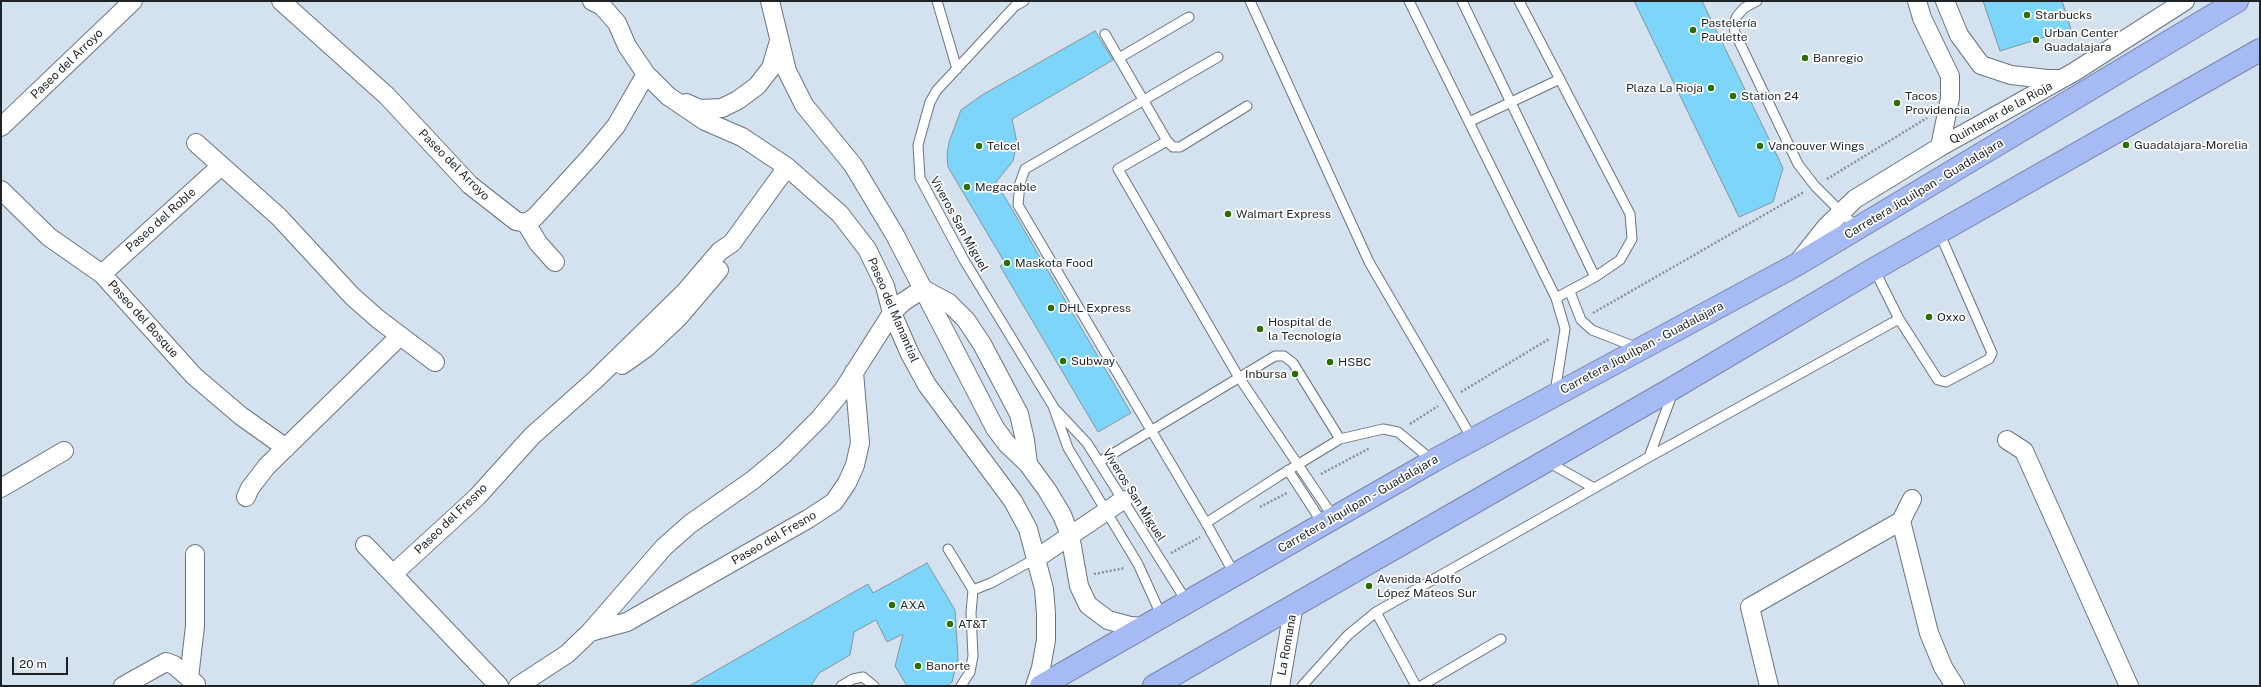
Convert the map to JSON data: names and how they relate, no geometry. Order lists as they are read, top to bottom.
{
  "streets": {
    "highway": ["Carretera Jiquilpan - Guadalajara"],
    "street": [
      "Paseo del Arroyo",
      "Quintanar de la Rioja",
      "Paseo del Roble",
      "Paseo del Manantial",
      "Paseo del Bosque",
      "Paseo del Fresno",
      "La Romana"
    ],
    "lane": ["Víveros San Miguel"]
  },
  "crossings": [
    ["Quintanar de la Rioja", "Carretera Jiquilpan - Guadalajara"],
    ["Carretera Jiquilpan - Guadalajara", "Víveros San Miguel"],
    ["Paseo del Roble", "Paseo del Bosque"],
    ["Paseo del Manantial", "Paseo del Fresno"]
  ],
  "places": [
    "Starbucks",
    "Pastelería Paulette",
    "Urban Center Guadalajara",
    "Banregio",
    "Plaza La Rioja",
    "Station 24",
    "Tacos Providencia",
    "Guadalajara-Morelia",
    "Telcel",
    "Vancouver Wings",
    "Megacable",
    "Walmart Express",
    "Maskota Food",
    "DHL Express",
    "Oxxo",
    "Hospital de la Tecnología",
    "Subway",
    "HSBC",
    "Inbursa",
    "Avenida Adolfo López Mateos Sur",
    "AXA",
    "AT&T",
    "Banorte"
  ],
  "scale_bar": "20 m"
}
